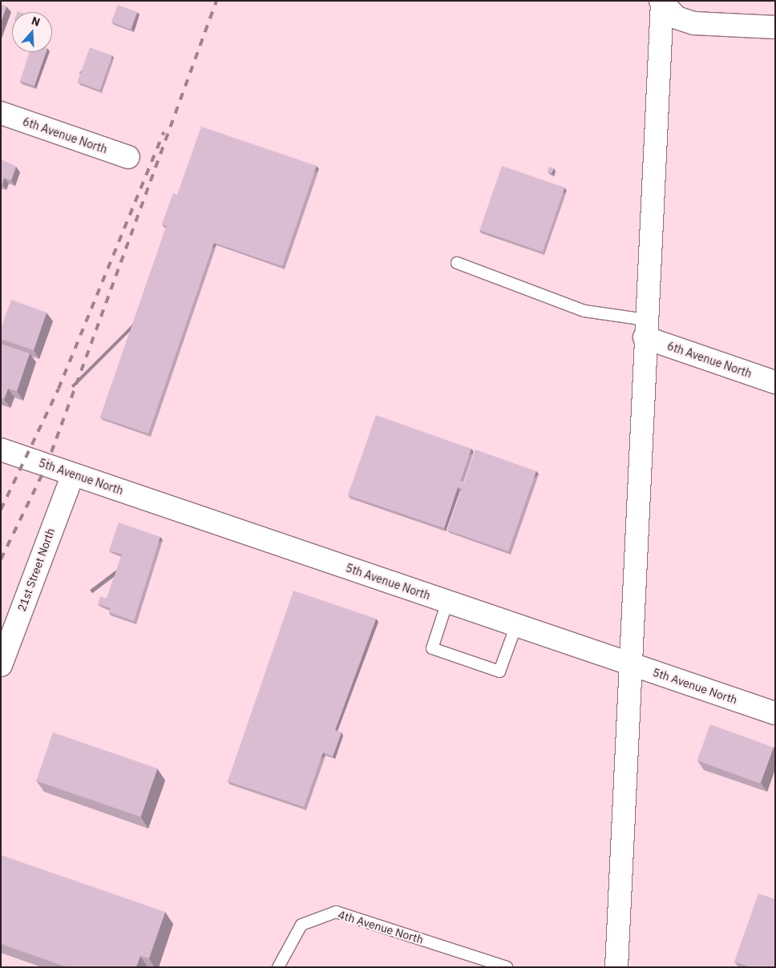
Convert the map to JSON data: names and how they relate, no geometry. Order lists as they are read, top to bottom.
{
  "streets": {
    "street": ["6th Avenue North", "5th Avenue North", "21st Street North"],
    "lane": ["4th Avenue North"]
  },
  "crossings": [
    ["5th Avenue North", "21st Street North"]
  ],
  "north": "top"
}
